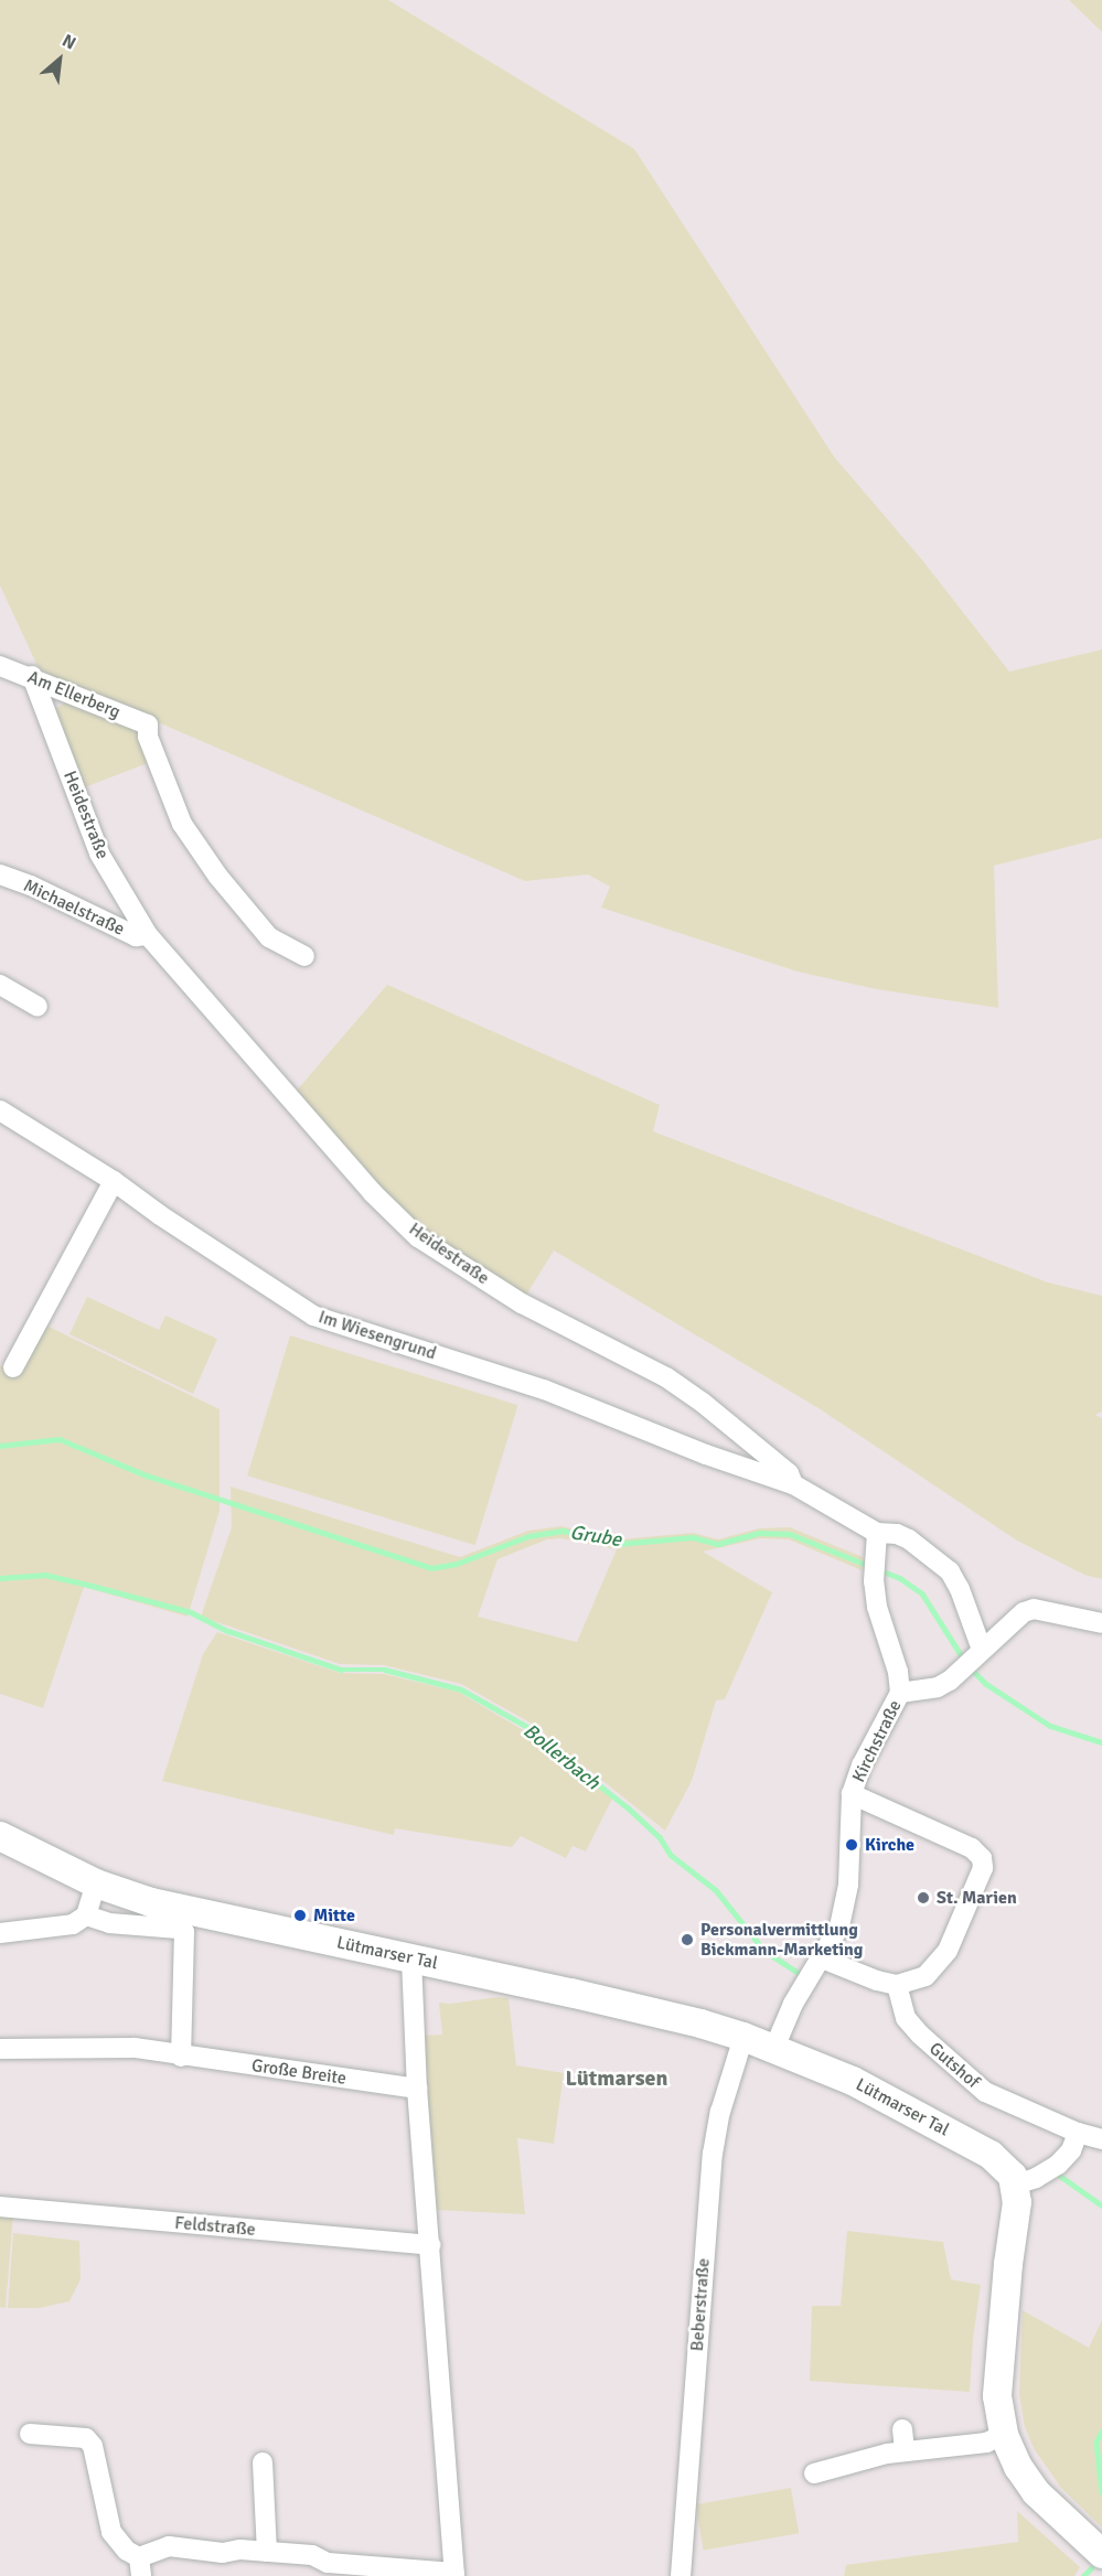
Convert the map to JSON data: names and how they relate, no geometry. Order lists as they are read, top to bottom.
{
  "streets": {
    "main road": ["Lütmarser Tal"],
    "street": [
      "Am Ellerberg",
      "Heidestraße",
      "Michaelstraße",
      "Im Wiesengrund",
      "Kirchstraße",
      "Gutshof",
      "Große Breite",
      "Feldstraße",
      "Beberstraße"
    ]
  },
  "crossings": [
    ["Am Ellerberg", "Heidestraße"],
    ["Heidestraße", "Michaelstraße"],
    ["Heidestraße", "Im Wiesengrund"],
    ["Heidestraße", "Kirchstraße"],
    ["Kirchstraße", "Lütmarser Tal"],
    ["Kirchstraße", "Gutshof"],
    ["Lütmarser Tal", "Beberstraße"]
  ],
  "districts": ["Lütmarsen"],
  "water": ["Grube", "Bollerbach"],
  "places": [
    "Kirche",
    "St. Marien",
    "Mitte",
    "Personalvermittlung Bickmann-Marketing"
  ],
  "north": "top right"
}
